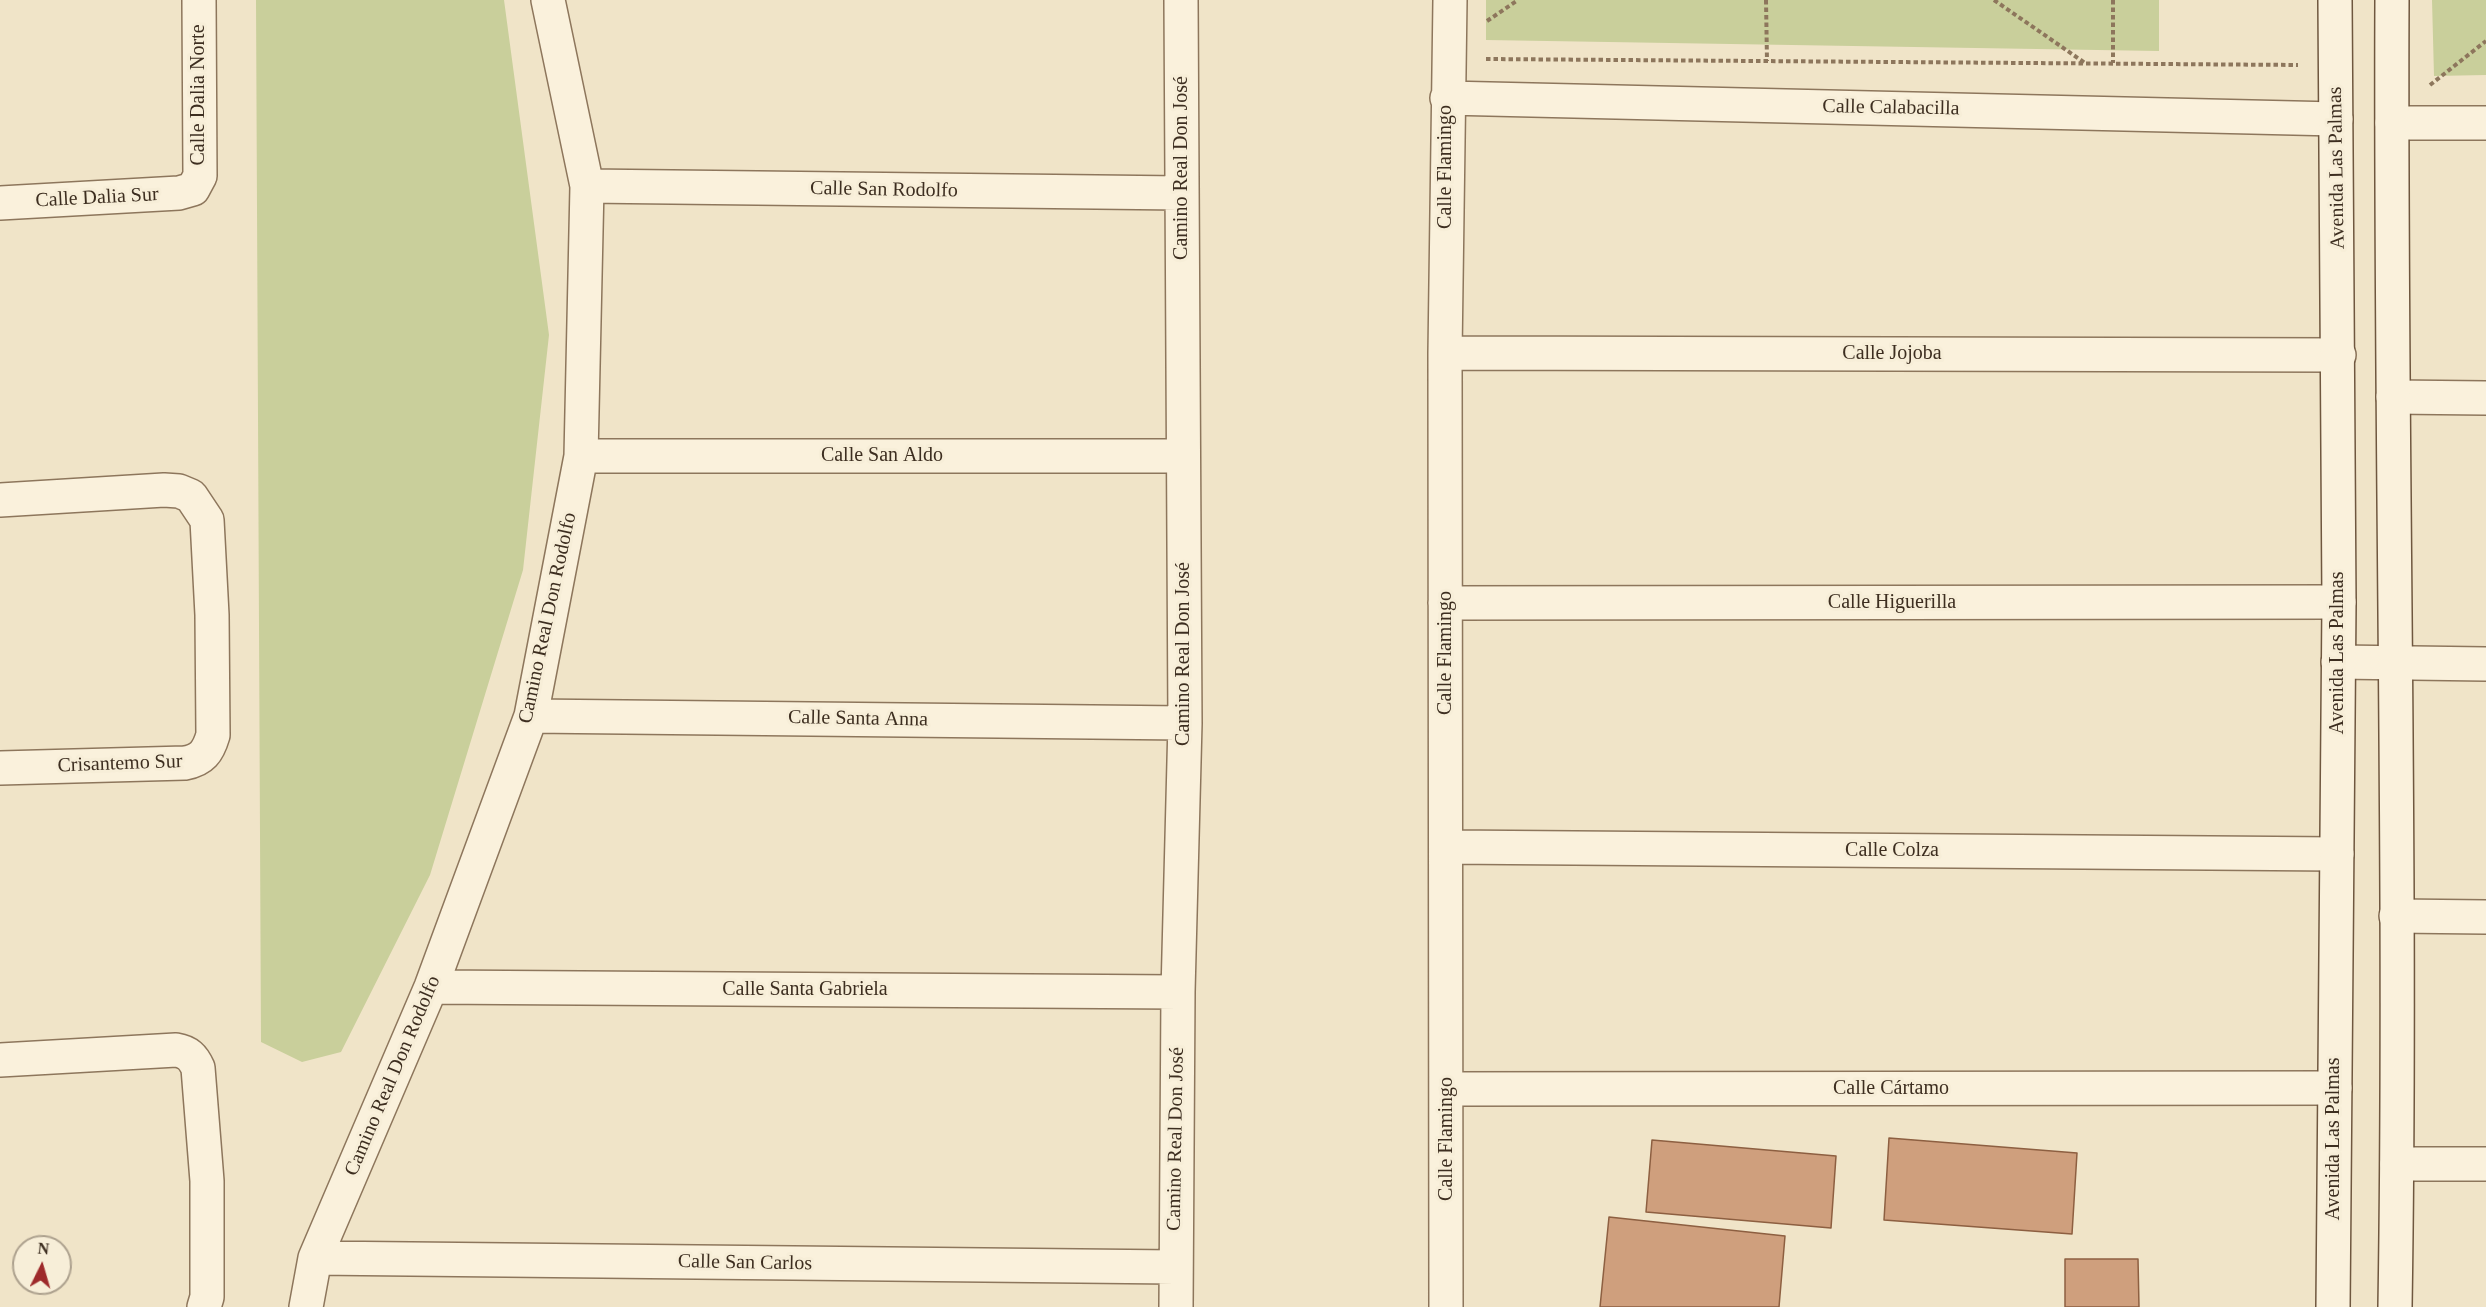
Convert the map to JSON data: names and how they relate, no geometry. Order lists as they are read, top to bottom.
{
  "streets": {
    "street": [
      "Calle Dalia Norte",
      "Calle Calabacilla",
      "Calle Flamingo",
      "Camino Real Don José",
      "Avenida Las Palmas",
      "Calle San Rodolfo",
      "Calle Dalia Sur",
      "Calle Jojoba",
      "Calle San Aldo",
      "Calle Higuerilla",
      "Camino Real Don Rodolfo",
      "Calle Santa Anna",
      "Crisantemo Sur",
      "Calle Colza",
      "Calle Santa Gabriela",
      "Calle Cártamo",
      "Calle San Carlos"
    ]
  },
  "crossings": [
    ["Calle Dalia Norte", "Calle Dalia Sur"],
    ["Calle Calabacilla", "Calle Flamingo"],
    ["Calle Calabacilla", "Avenida Las Palmas"],
    ["Calle Flamingo", "Calle Jojoba"],
    ["Calle Flamingo", "Calle Higuerilla"],
    ["Calle Flamingo", "Calle Colza"],
    ["Calle Flamingo", "Calle Cártamo"],
    ["Camino Real Don José", "Calle San Rodolfo"],
    ["Camino Real Don José", "Calle San Aldo"],
    ["Camino Real Don José", "Calle Santa Anna"],
    ["Camino Real Don José", "Calle Santa Gabriela"],
    ["Camino Real Don José", "Calle San Carlos"],
    ["Avenida Las Palmas", "Calle Jojoba"],
    ["Avenida Las Palmas", "Calle Higuerilla"],
    ["Avenida Las Palmas", "Calle Colza"],
    ["Avenida Las Palmas", "Calle Cártamo"],
    ["Calle San Rodolfo", "Camino Real Don Rodolfo"],
    ["Calle San Aldo", "Camino Real Don Rodolfo"],
    ["Camino Real Don Rodolfo", "Calle Santa Anna"],
    ["Camino Real Don Rodolfo", "Calle Santa Gabriela"],
    ["Camino Real Don Rodolfo", "Calle San Carlos"]
  ],
  "north": "top"
}
